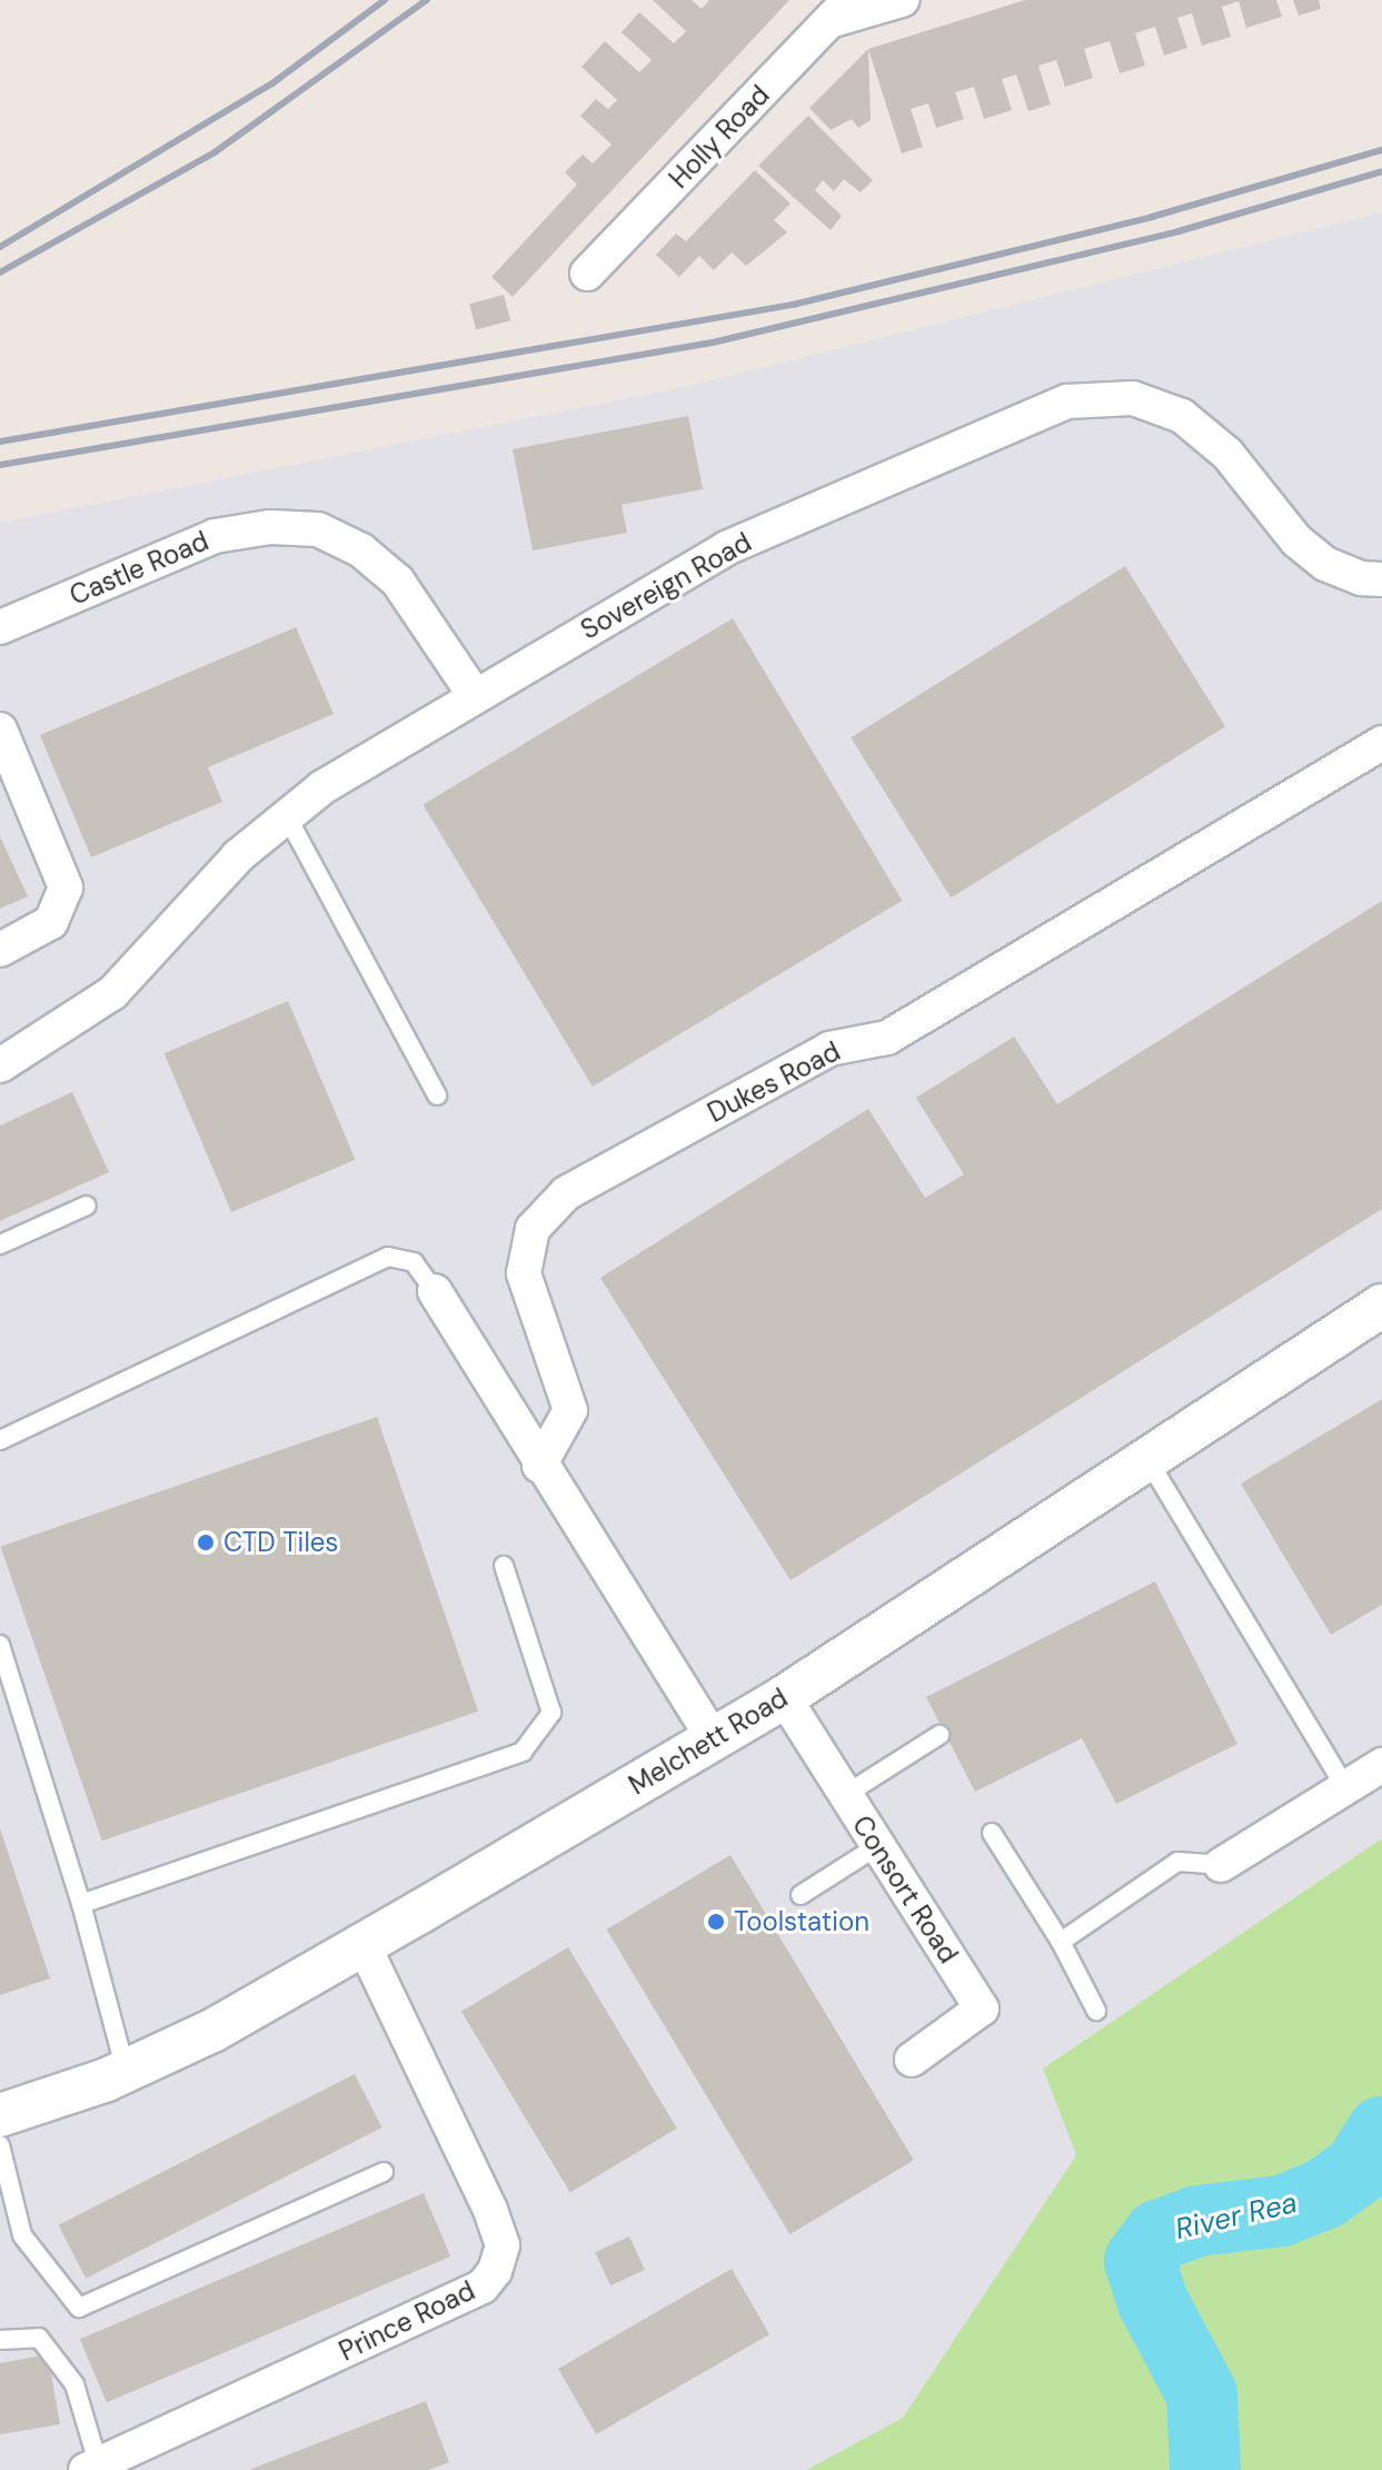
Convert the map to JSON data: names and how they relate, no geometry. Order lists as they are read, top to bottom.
{
  "streets": {
    "street": [
      "Holly Road",
      "Castle Road",
      "Sovereign Road",
      "Dukes Road",
      "Melchett Road",
      "Consort Road",
      "Prince Road"
    ]
  },
  "crossings": [
    ["Castle Road", "Sovereign Road"],
    ["Melchett Road", "Consort Road"],
    ["Melchett Road", "Prince Road"]
  ],
  "water": ["River Rea"],
  "places": ["CTD Tiles", "Toolstation"]
}
